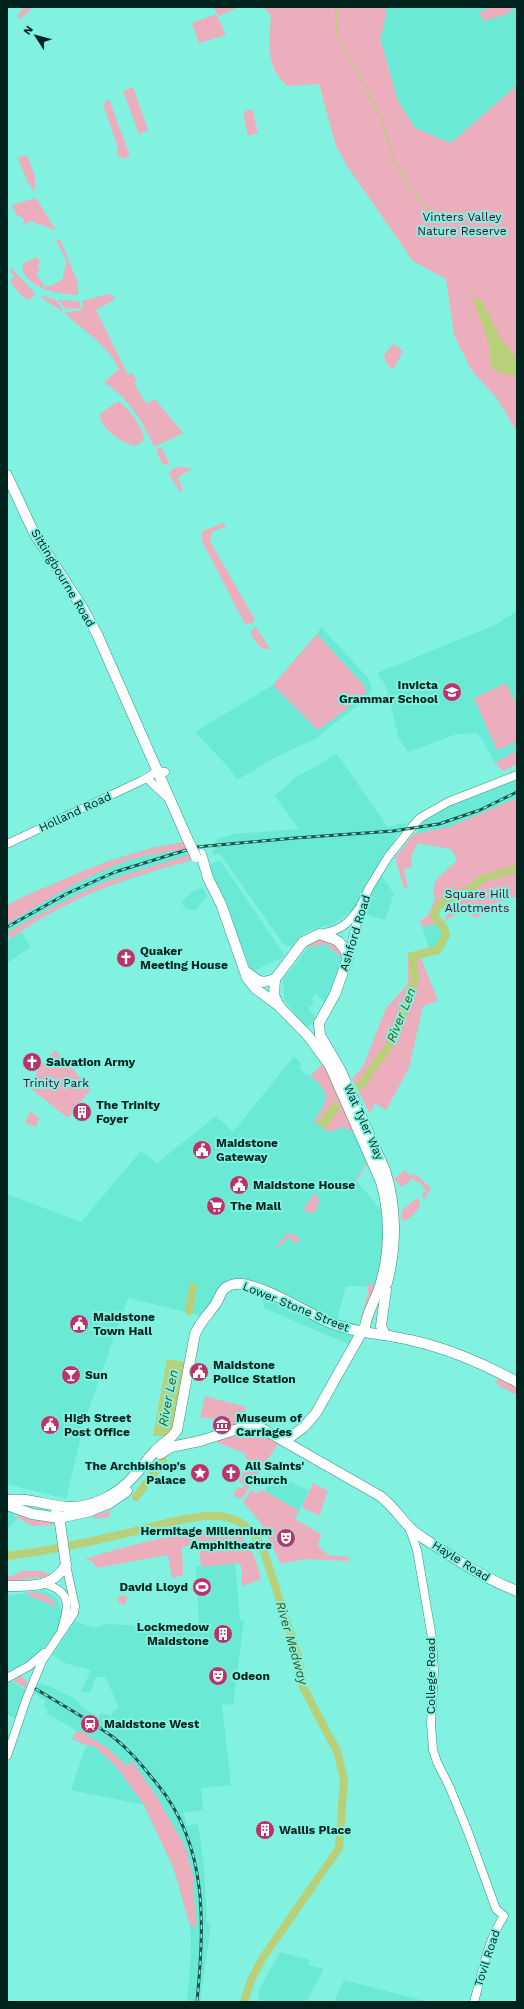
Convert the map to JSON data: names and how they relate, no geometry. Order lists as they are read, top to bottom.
{
  "streets": {
    "highway": [
      "Sittingbourne Road",
      "Ashford Road",
      "Wat Tyler Way",
      "Lower Stone Street",
      "Hayle Road",
      "College Road"
    ],
    "main road": ["Holland Road", "Tovil Road"]
  },
  "crossings": [
    ["Sittingbourne Road", "Holland Road"],
    ["Sittingbourne Road", "Ashford Road"],
    ["Sittingbourne Road", "Wat Tyler Way"],
    ["Ashford Road", "Wat Tyler Way"],
    ["Hayle Road", "College Road"],
    ["College Road", "Tovil Road"]
  ],
  "water": ["River Len", "River Medway"],
  "parks": ["Vinters Valley Nature Reserve", "Square Hill Allotments", "Trinity Park"],
  "places": {
    "school or university": ["Invicta Grammar School"],
    "church": ["Quaker Meeting House", "Salvation Army", "All Saints' Church"],
    "building": ["The Trinity Foyer", "Lockmedow Maidstone", "Wallis Place"],
    "public building": [
      "Maidstone Gateway",
      "Maidstone House",
      "Maidstone Town Hall",
      "Maidstone Police Station",
      "High Street Post Office"
    ],
    "supermarket": ["The Mall"],
    "bar": ["Sun"],
    "museum": ["Museum of Carriages"],
    "place": ["The Archbishop's Palace"],
    "theatre": ["Hermitage Millennium Amphitheatre", "Odeon"],
    "sports": ["David Lloyd"],
    "station": ["Maidstone West"]
  },
  "north": "top left"
}
